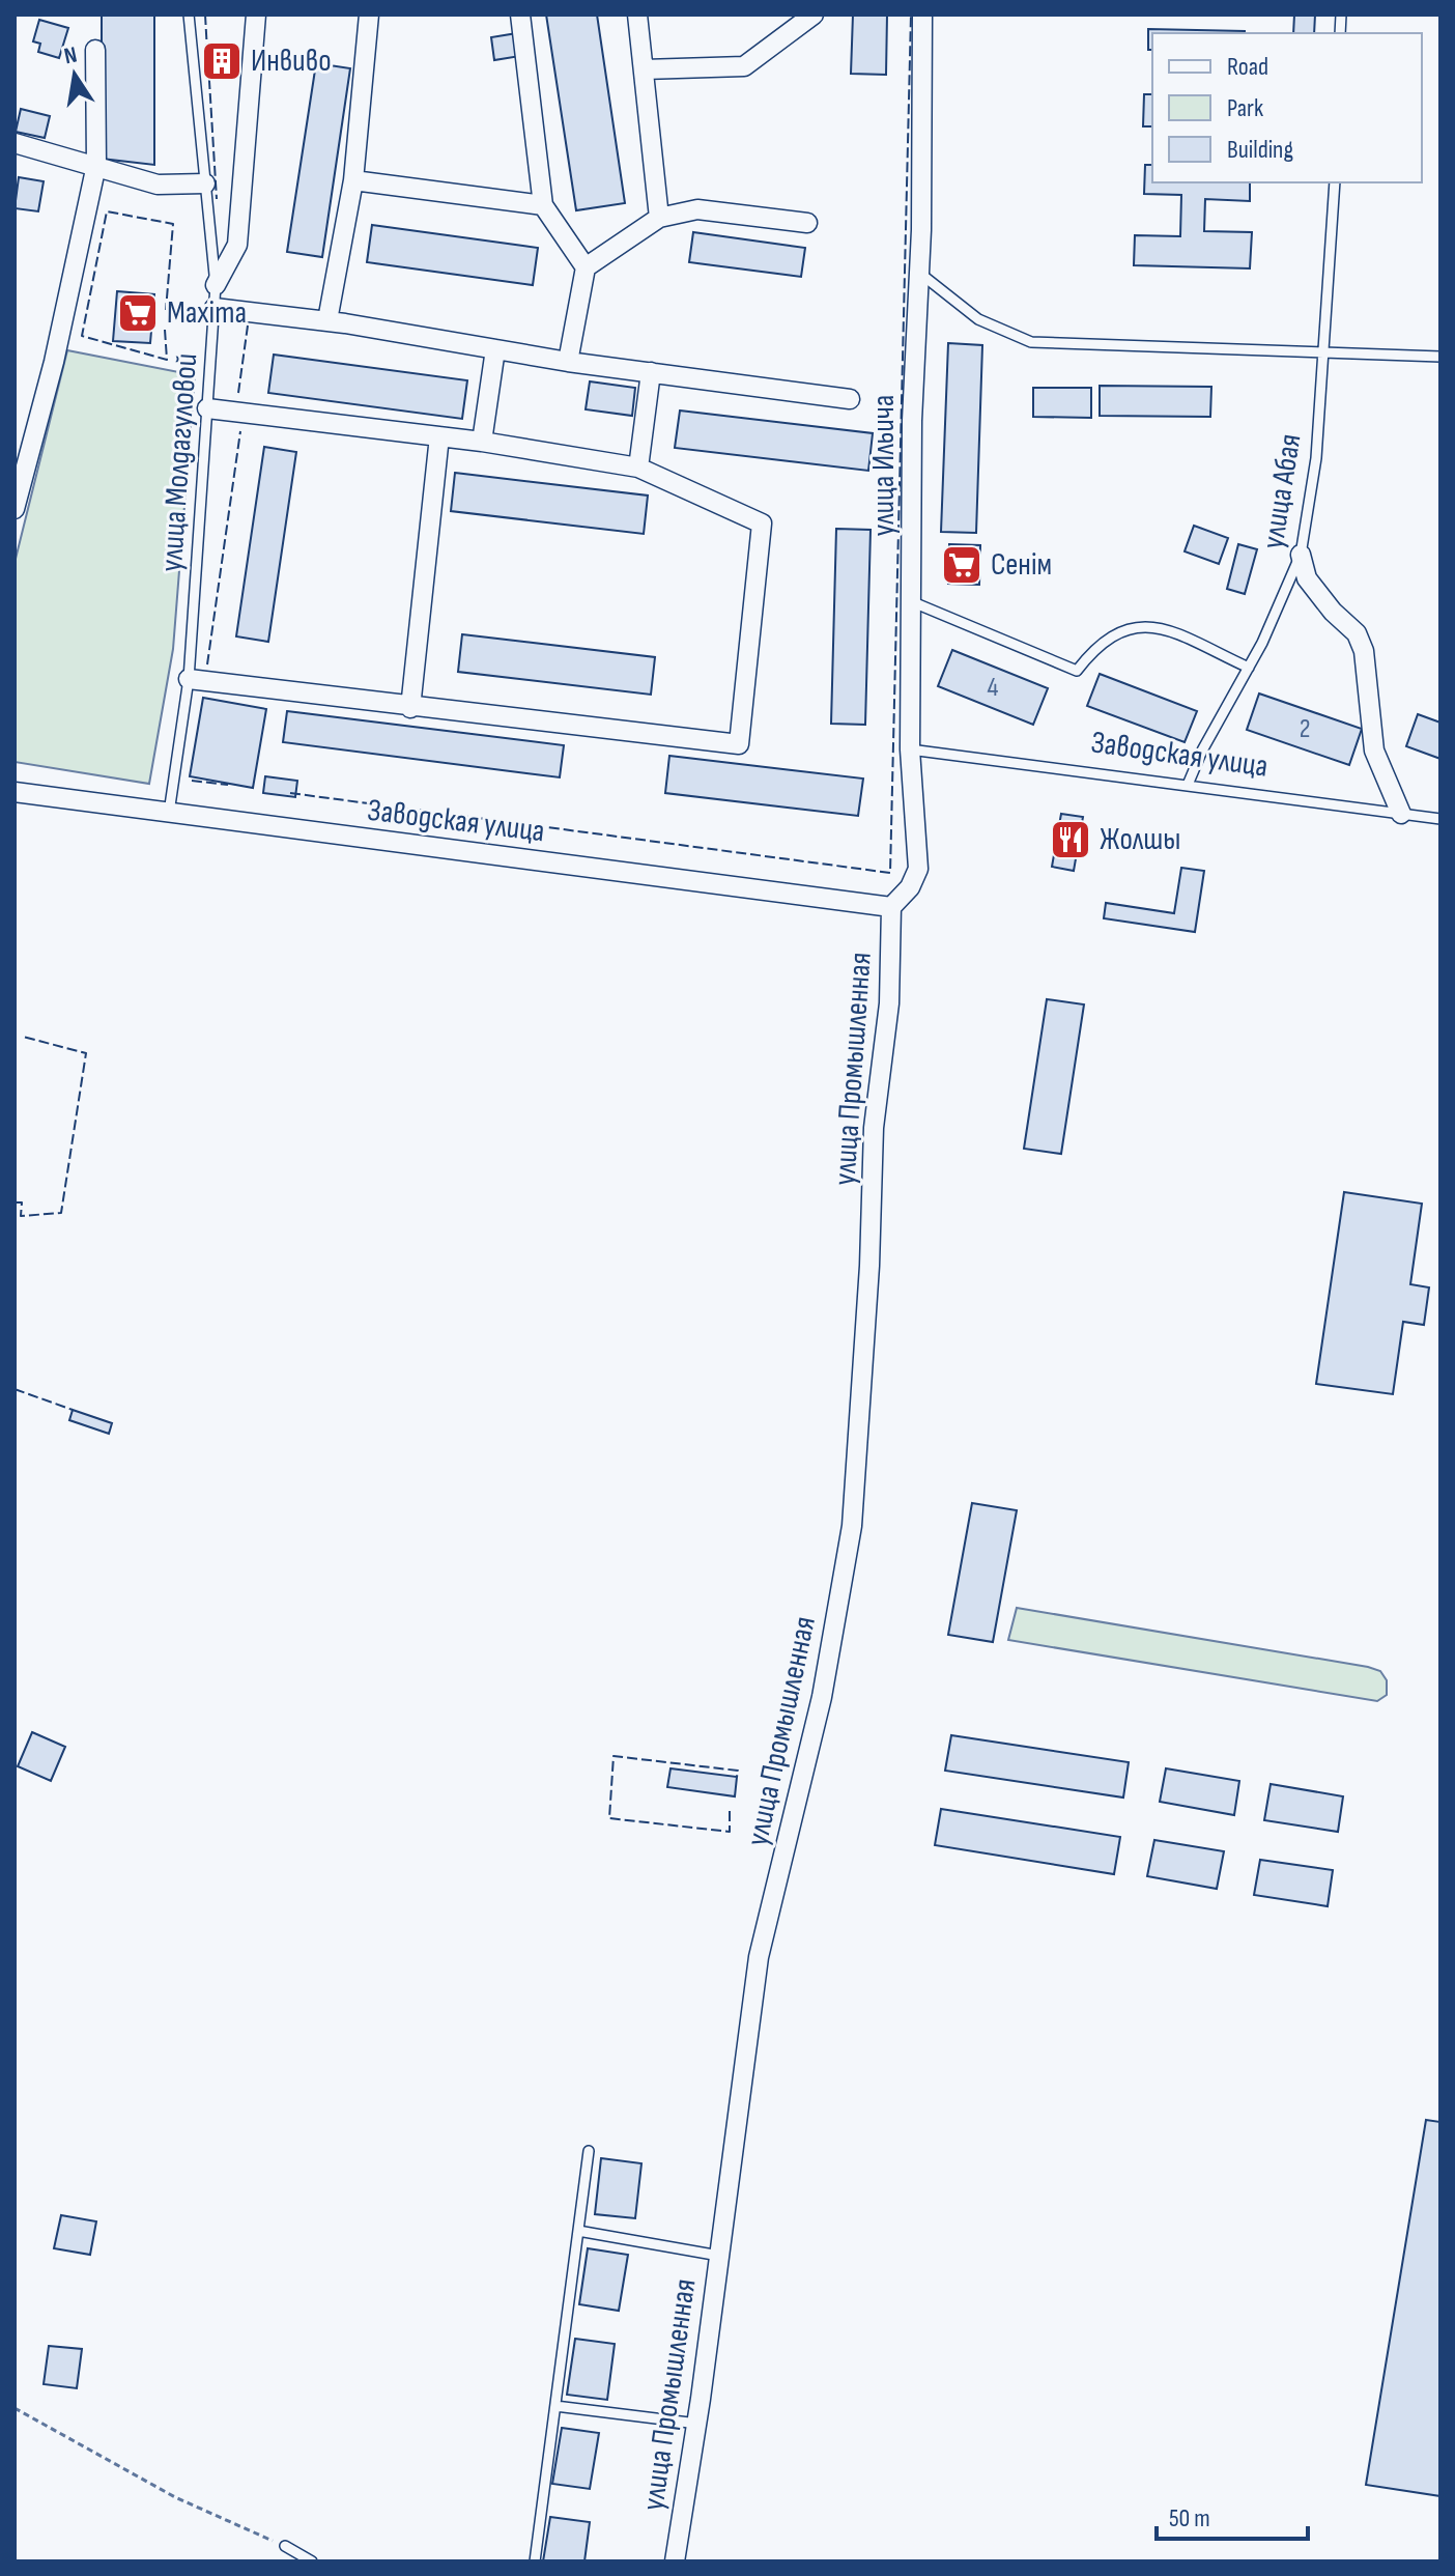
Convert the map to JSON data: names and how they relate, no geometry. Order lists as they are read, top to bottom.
{
  "streets": {
    "street": ["улица Ильича", "Заводская улица", "улица Промышленная"],
    "lane": ["улица Молдагуловой", "улица Абая"]
  },
  "crossings": [
    ["улица Молдагуловой", "Заводская улица"],
    ["улица Ильича", "Заводская улица"],
    ["улица Ильича", "улица Промышленная"],
    ["улица Абая", "Заводская улица"],
    ["Заводская улица", "улица Промышленная"]
  ],
  "places": {
    "building": ["Инвиво"],
    "supermarket": ["Maxima", "Сенiм"],
    "restaurant": ["Жолшы"]
  },
  "house_numbers": ["4", "2"],
  "legend": ["Road", "Park", "Building"],
  "scale_bar": "50 m",
  "north": "top"
}
